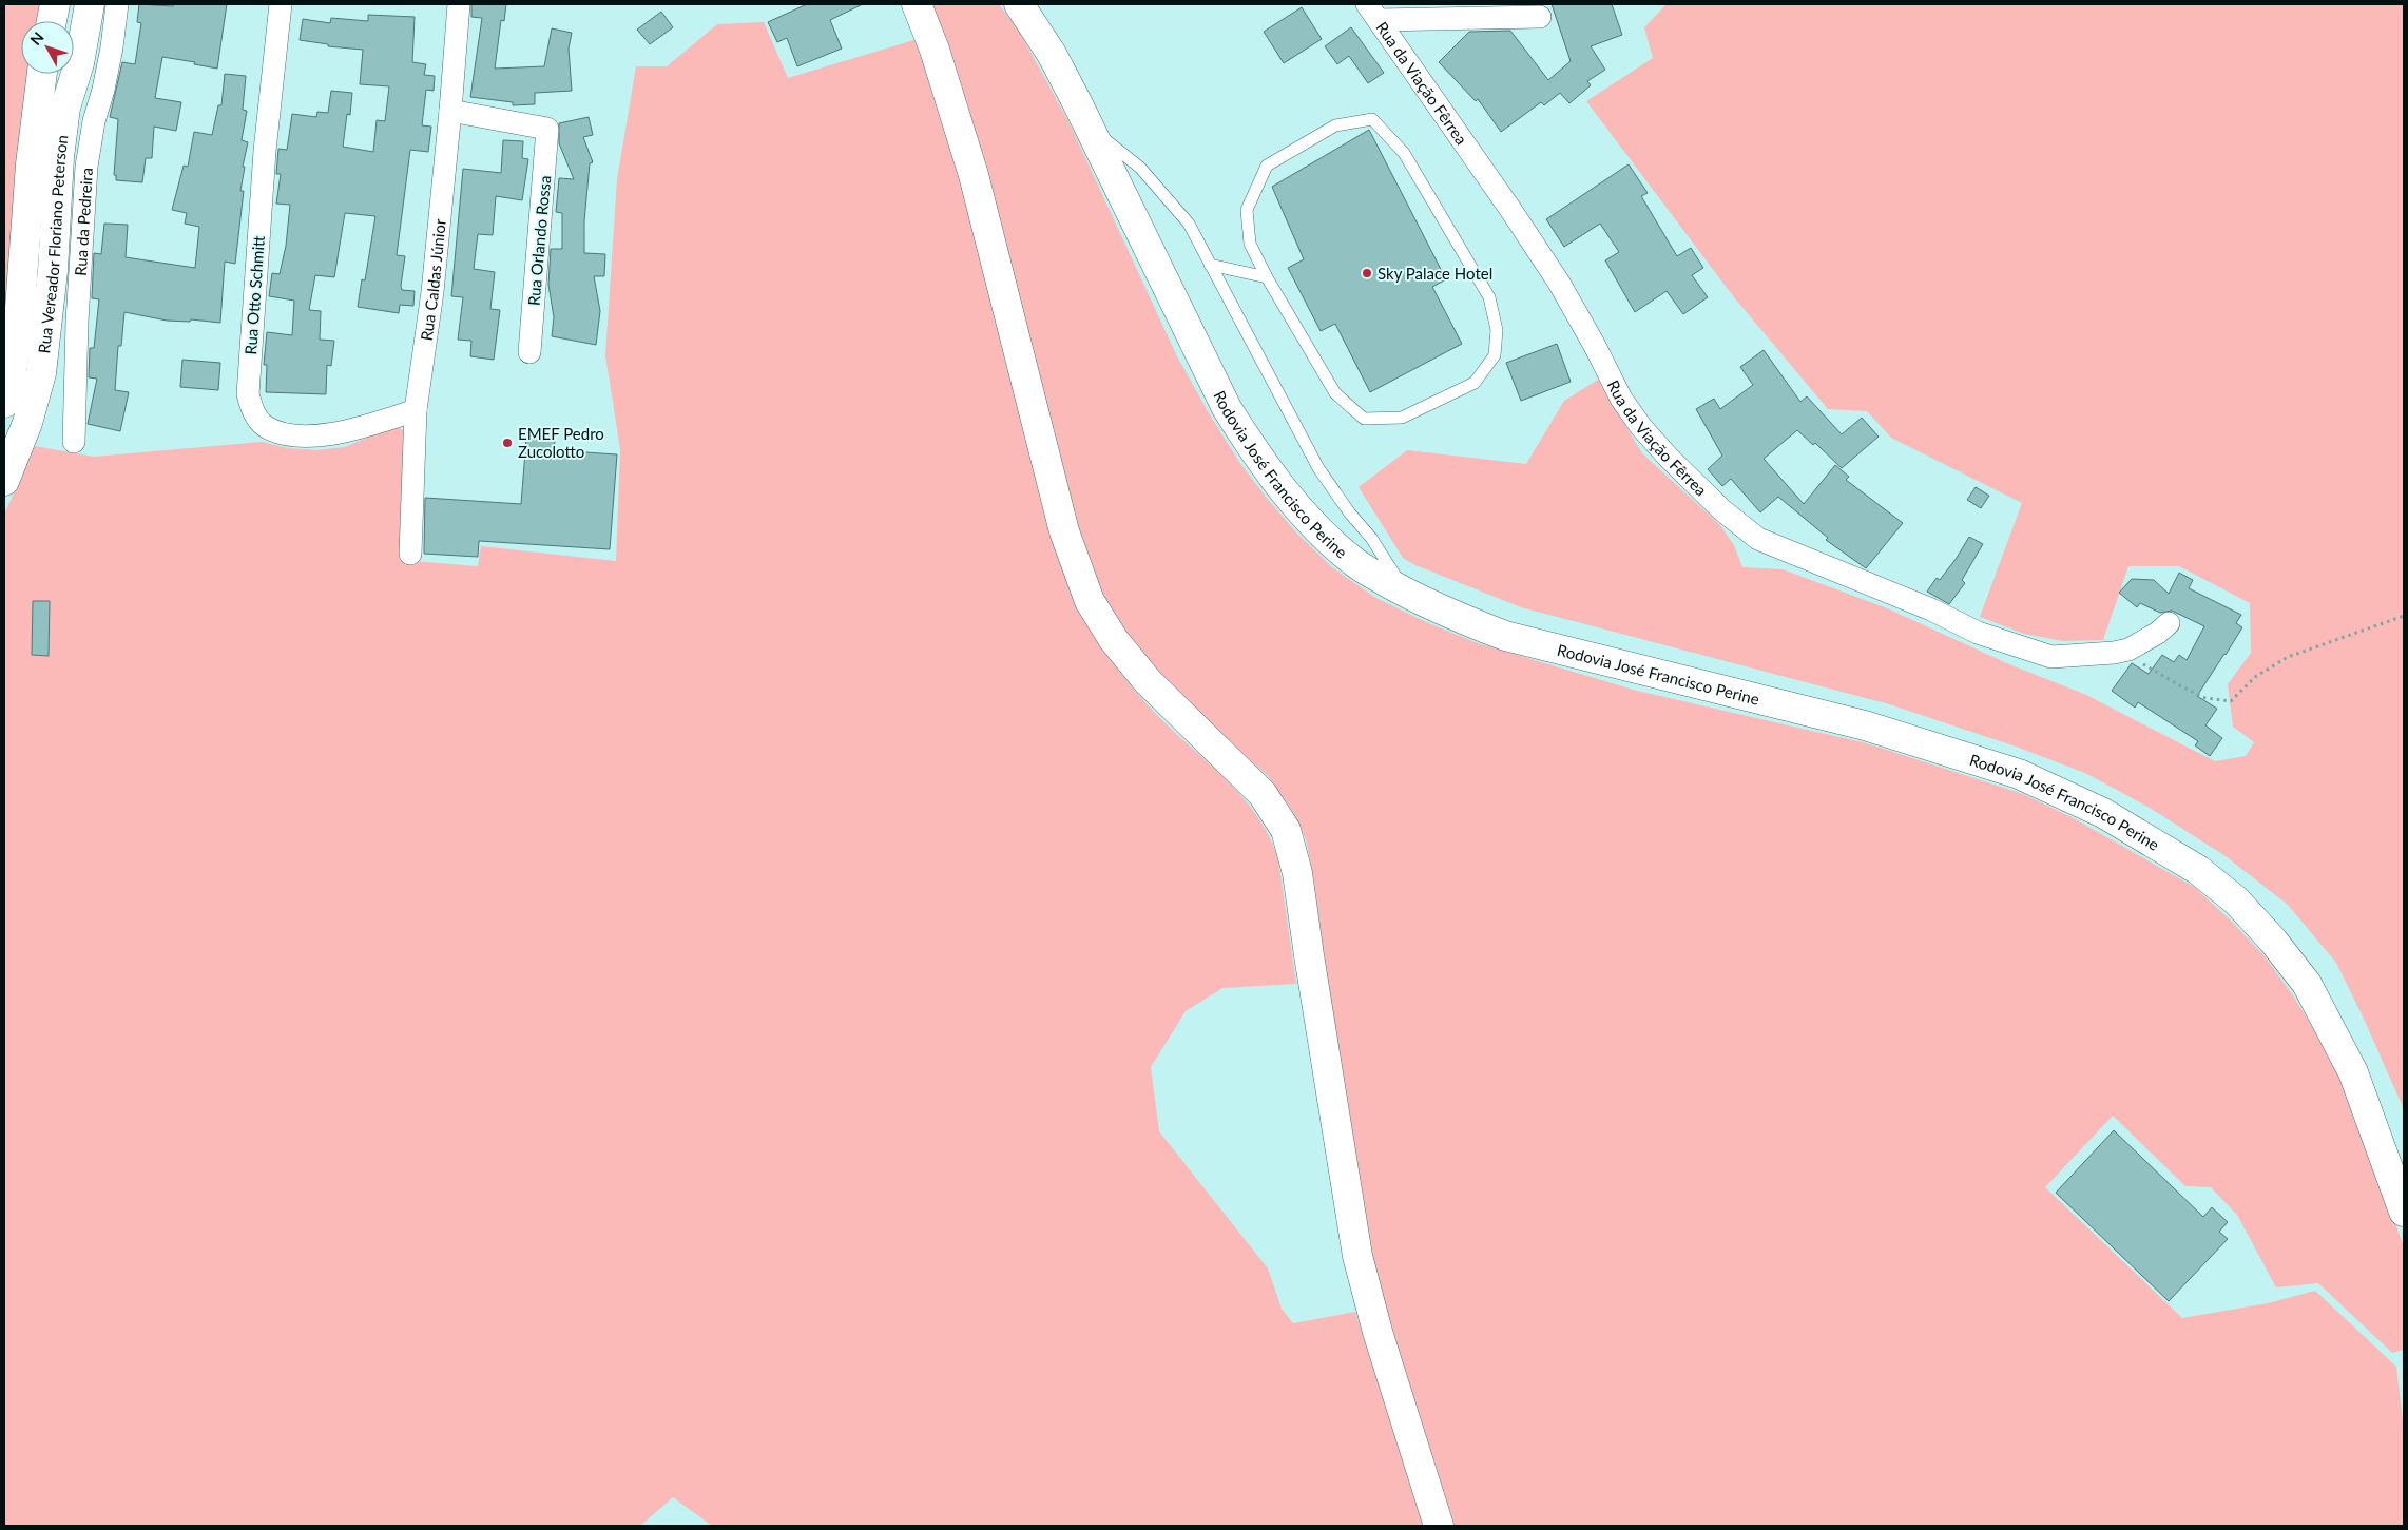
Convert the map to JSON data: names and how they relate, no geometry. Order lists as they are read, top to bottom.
{
  "streets": {
    "main road": ["Rua Vereador Floriano Peterson", "Rodovia José Francisco Perine"],
    "street": [
      "Rua da Viação Fêrrea",
      "Rua da Pedreira",
      "Rua Orlando Rossa",
      "Rua Caldas Júnior",
      "Rua Otto Schmitt"
    ]
  },
  "crossings": [
    ["Rua Orlando Rossa", "Rua Caldas Júnior"],
    ["Rua Caldas Júnior", "Rua Otto Schmitt"]
  ],
  "places": ["Sky Palace Hotel", "EMEF Pedro Zucolotto"],
  "north": "top left"
}
